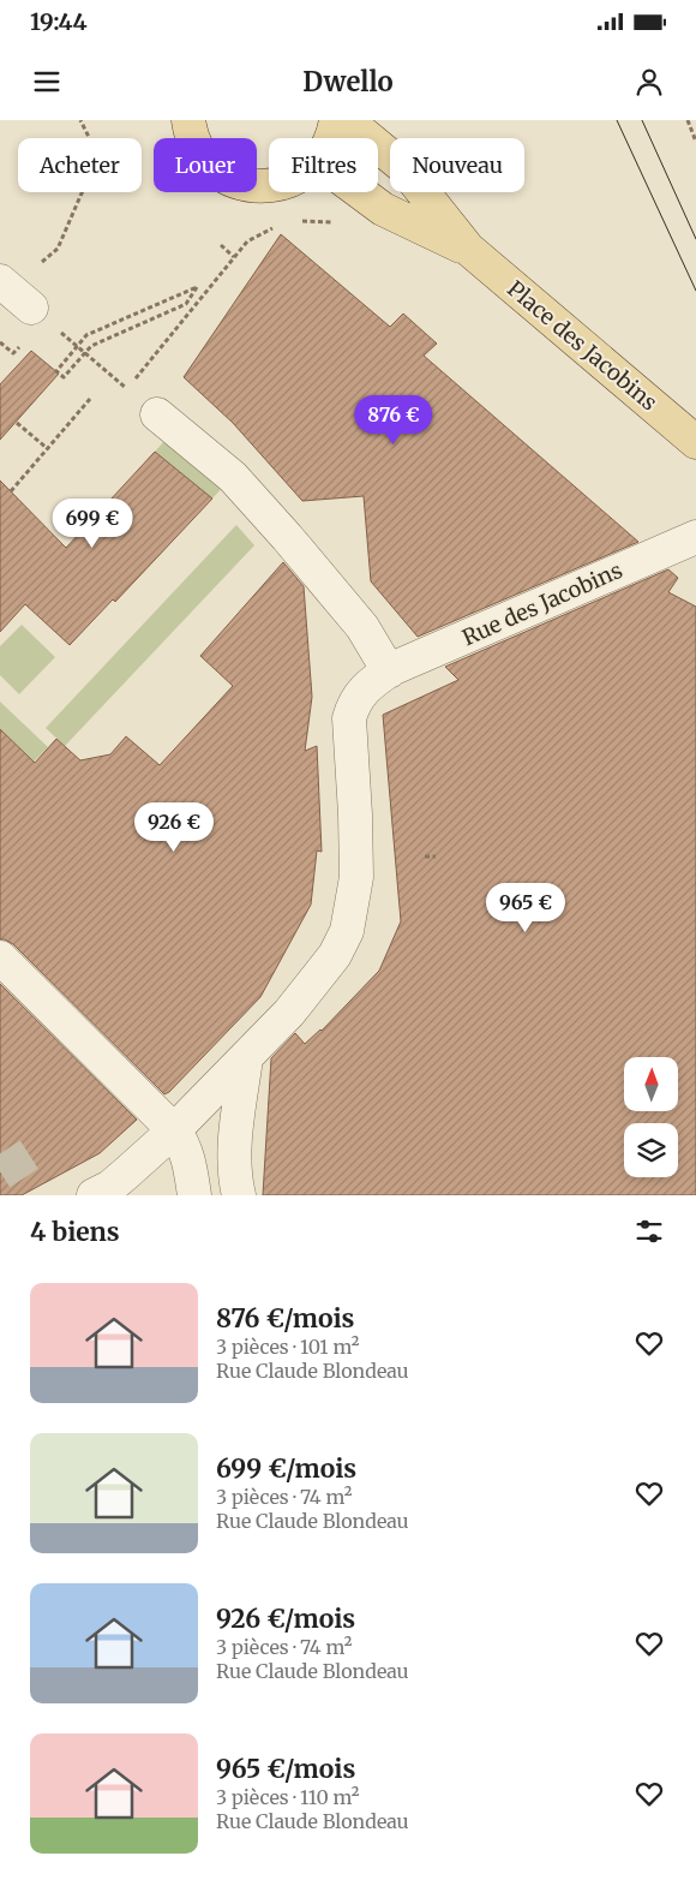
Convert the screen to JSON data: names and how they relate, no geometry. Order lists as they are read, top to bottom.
{
  "streets": {
    "main road": ["Place des Jacobins"],
    "street": ["Rue des Jacobins"]
  },
  "north": "top",
  "page": {
    "status": "19:44",
    "header": "Dwello",
    "chip": [
      "Acheter",
      "Louer",
      "Filtres",
      "Nouveau"
    ],
    "price": [
      "876 €",
      "699 €",
      "926 €",
      "965 €"
    ],
    "heading": "4 biens",
    "list": [
      {
        "name": "876 €/mois",
        "note": "3 pièces · 101 m² · Rue Claude Blondeau"
      },
      {
        "name": "699 €/mois",
        "note": "3 pièces · 74 m² · Rue Claude Blondeau"
      },
      {
        "name": "926 €/mois",
        "note": "3 pièces · 74 m² · Rue Claude Blondeau"
      },
      {
        "name": "965 €/mois",
        "note": "3 pièces · 110 m² · Rue Claude Blondeau"
      }
    ]
  }
}
